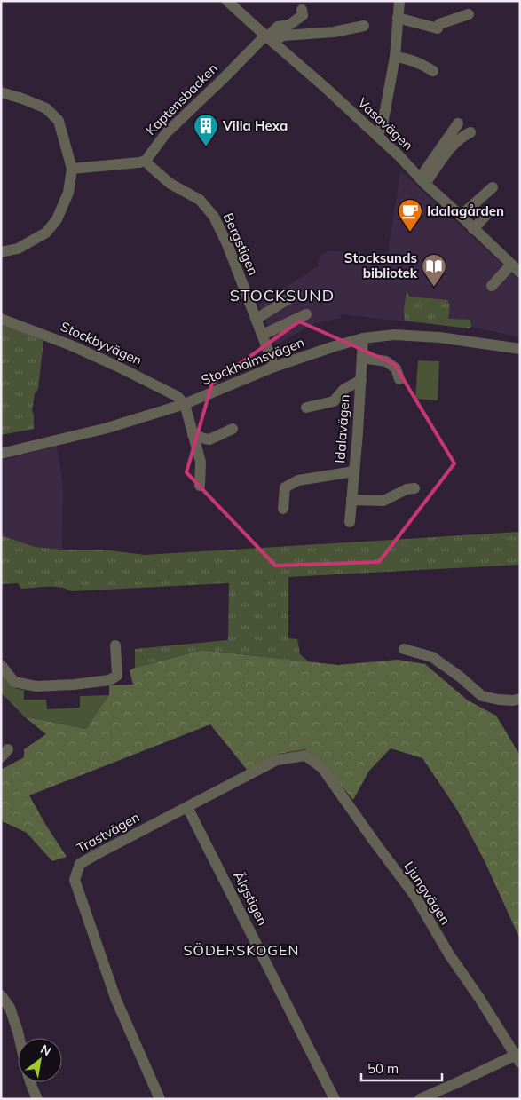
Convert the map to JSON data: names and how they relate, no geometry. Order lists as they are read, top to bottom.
{
  "streets": {
    "street": [
      "Kaptensbacken",
      "Vasavägen",
      "Bergstigen",
      "Stockbyvägen",
      "Stockholmsvägen",
      "Idalavägen",
      "Trastvägen",
      "Ljungvägen",
      "Älgstigen"
    ]
  },
  "crossings": [
    ["Kaptensbacken", "Vasavägen"],
    ["Kaptensbacken", "Bergstigen"],
    ["Bergstigen", "Stockholmsvägen"],
    ["Stockbyvägen", "Stockholmsvägen"],
    ["Stockholmsvägen", "Idalavägen"],
    ["Trastvägen", "Ljungvägen"],
    ["Trastvägen", "Älgstigen"]
  ],
  "districts": ["STOCKSUND", "SÖDERSKOGEN"],
  "places": {
    "building": ["Villa Hexa"],
    "cafe": ["Idalagården"],
    "library": ["Stocksunds bibliotek"]
  },
  "scale_bar": "50 m",
  "north": "top right"
}
